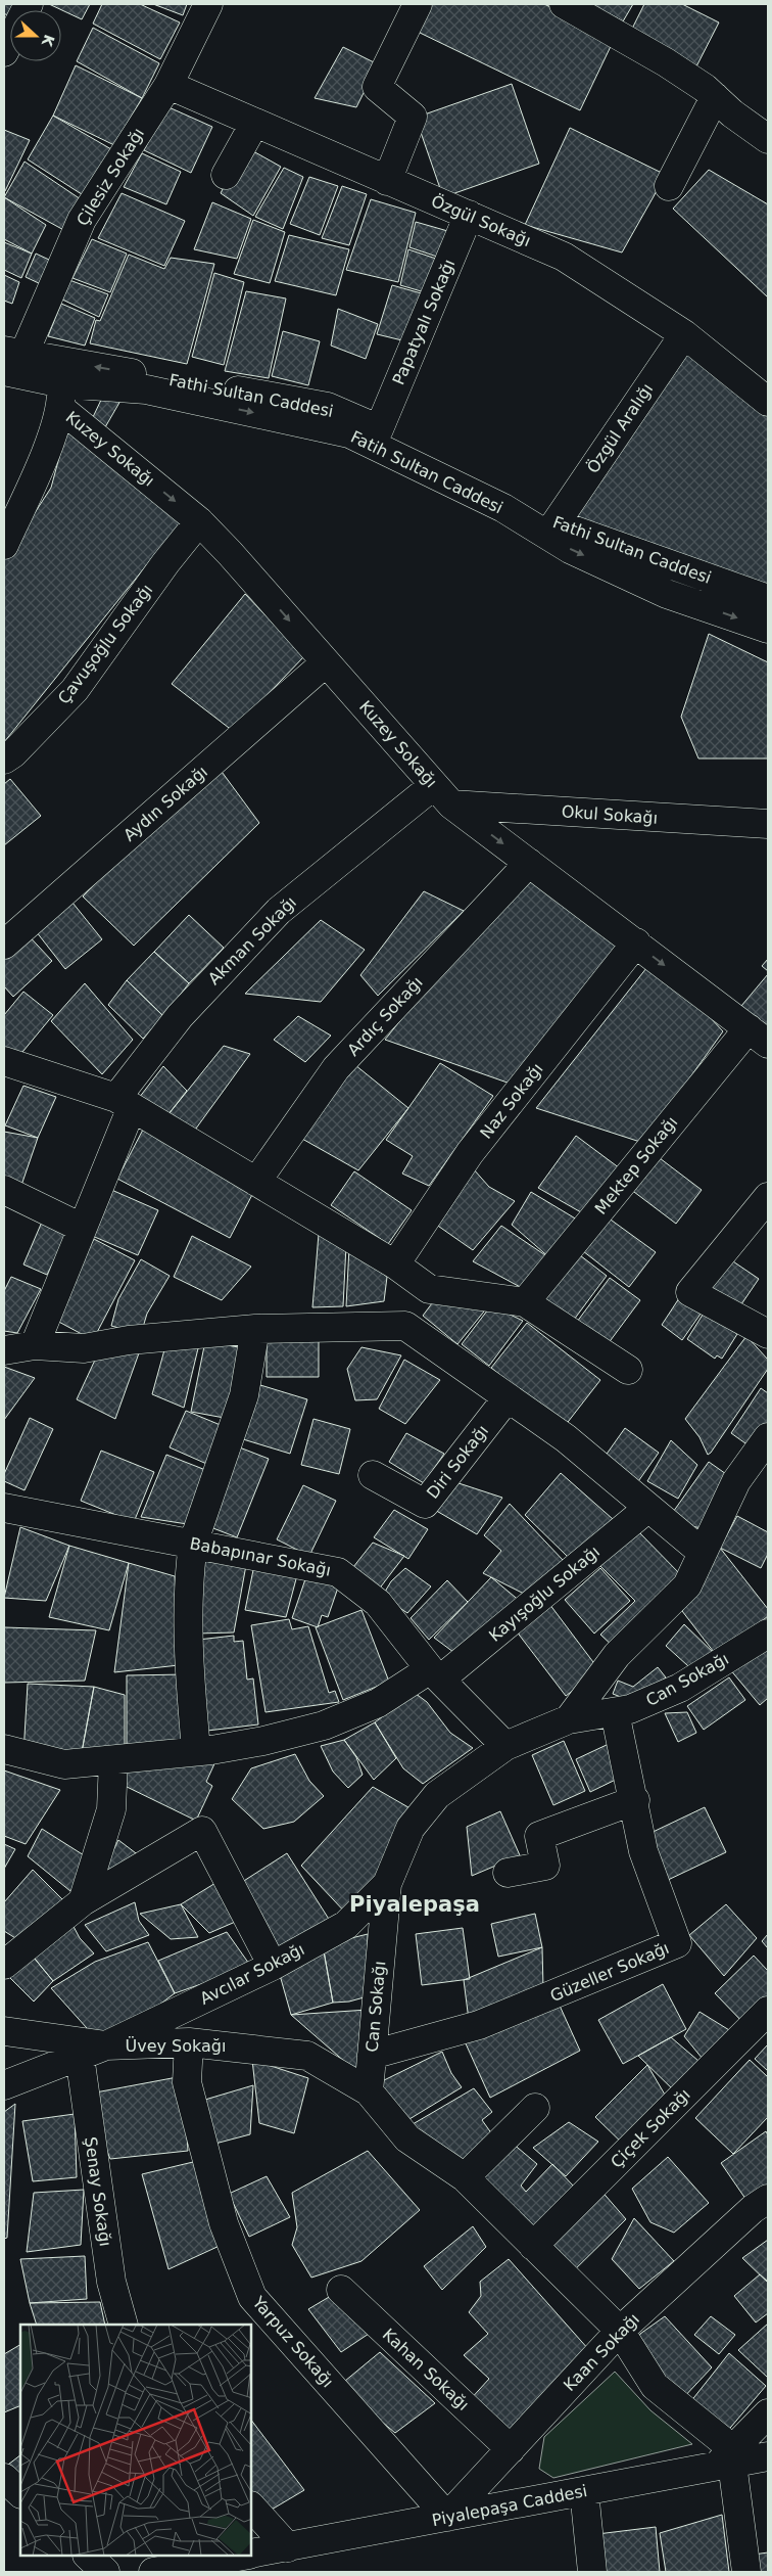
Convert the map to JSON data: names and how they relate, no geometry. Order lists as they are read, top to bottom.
{
  "streets": {
    "street": [
      "Çilesiz Sokağı",
      "Özgül Sokağı",
      "Papatyalı Sokağı",
      "Fathi Sultan Caddesi",
      "Özgül Aralığı",
      "Kuzey Sokağı",
      "Fatih Sultan Caddesi",
      "Çavuşoğlu Sokağı",
      "Aydın Sokağı",
      "Okul Sokağı",
      "Akman Sokağı",
      "Ardıç Sokağı",
      "Naz Sokağı",
      "Mektep Sokağı",
      "Diri Sokağı",
      "Babapınar Sokağı",
      "Kayışoğlu Sokağı",
      "Can Sokağı",
      "Güzeller Sokağı",
      "Avcılar Sokağı",
      "Üvey Sokağı",
      "Çiçek Sokağı",
      "Şenay Sokağı",
      "Yarpuz Sokağı",
      "Kaan Sokağı",
      "Kahan Sokağı",
      "Piyalepaşa Caddesi"
    ]
  },
  "crossings": [
    ["Çilesiz Sokağı", "Özgül Sokağı"],
    ["Çilesiz Sokağı", "Fathi Sultan Caddesi"],
    ["Özgül Sokağı", "Papatyalı Sokağı"],
    ["Özgül Sokağı", "Özgül Aralığı"],
    ["Papatyalı Sokağı", "Fathi Sultan Caddesi"],
    ["Fathi Sultan Caddesi", "Özgül Aralığı"],
    ["Fathi Sultan Caddesi", "Kuzey Sokağı"],
    ["Fathi Sultan Caddesi", "Fatih Sultan Caddesi"],
    ["Kuzey Sokağı", "Fatih Sultan Caddesi"],
    ["Kuzey Sokağı", "Çavuşoğlu Sokağı"],
    ["Kuzey Sokağı", "Aydın Sokağı"],
    ["Kuzey Sokağı", "Okul Sokağı"],
    ["Kuzey Sokağı", "Akman Sokağı"],
    ["Kuzey Sokağı", "Ardıç Sokağı"],
    ["Kuzey Sokağı", "Naz Sokağı"],
    ["Kuzey Sokağı", "Mektep Sokağı"],
    ["Okul Sokağı", "Akman Sokağı"],
    ["Babapınar Sokağı", "Kayışoğlu Sokağı"],
    ["Babapınar Sokağı", "Can Sokağı"],
    ["Can Sokağı", "Güzeller Sokağı"],
    ["Can Sokağı", "Avcılar Sokağı"],
    ["Can Sokağı", "Üvey Sokağı"],
    ["Avcılar Sokağı", "Üvey Sokağı"],
    ["Üvey Sokağı", "Yarpuz Sokağı"],
    ["Yarpuz Sokağı", "Kaan Sokağı"],
    ["Yarpuz Sokağı", "Piyalepaşa Caddesi"],
    ["Kaan Sokağı", "Kahan Sokağı"],
    ["Kaan Sokağı", "Piyalepaşa Caddesi"]
  ],
  "one_way": ["Fathi Sultan Caddesi", "Kuzey Sokağı", "Fatih Sultan Caddesi"],
  "districts": ["Piyalepaşa"],
  "north": "right"
}
